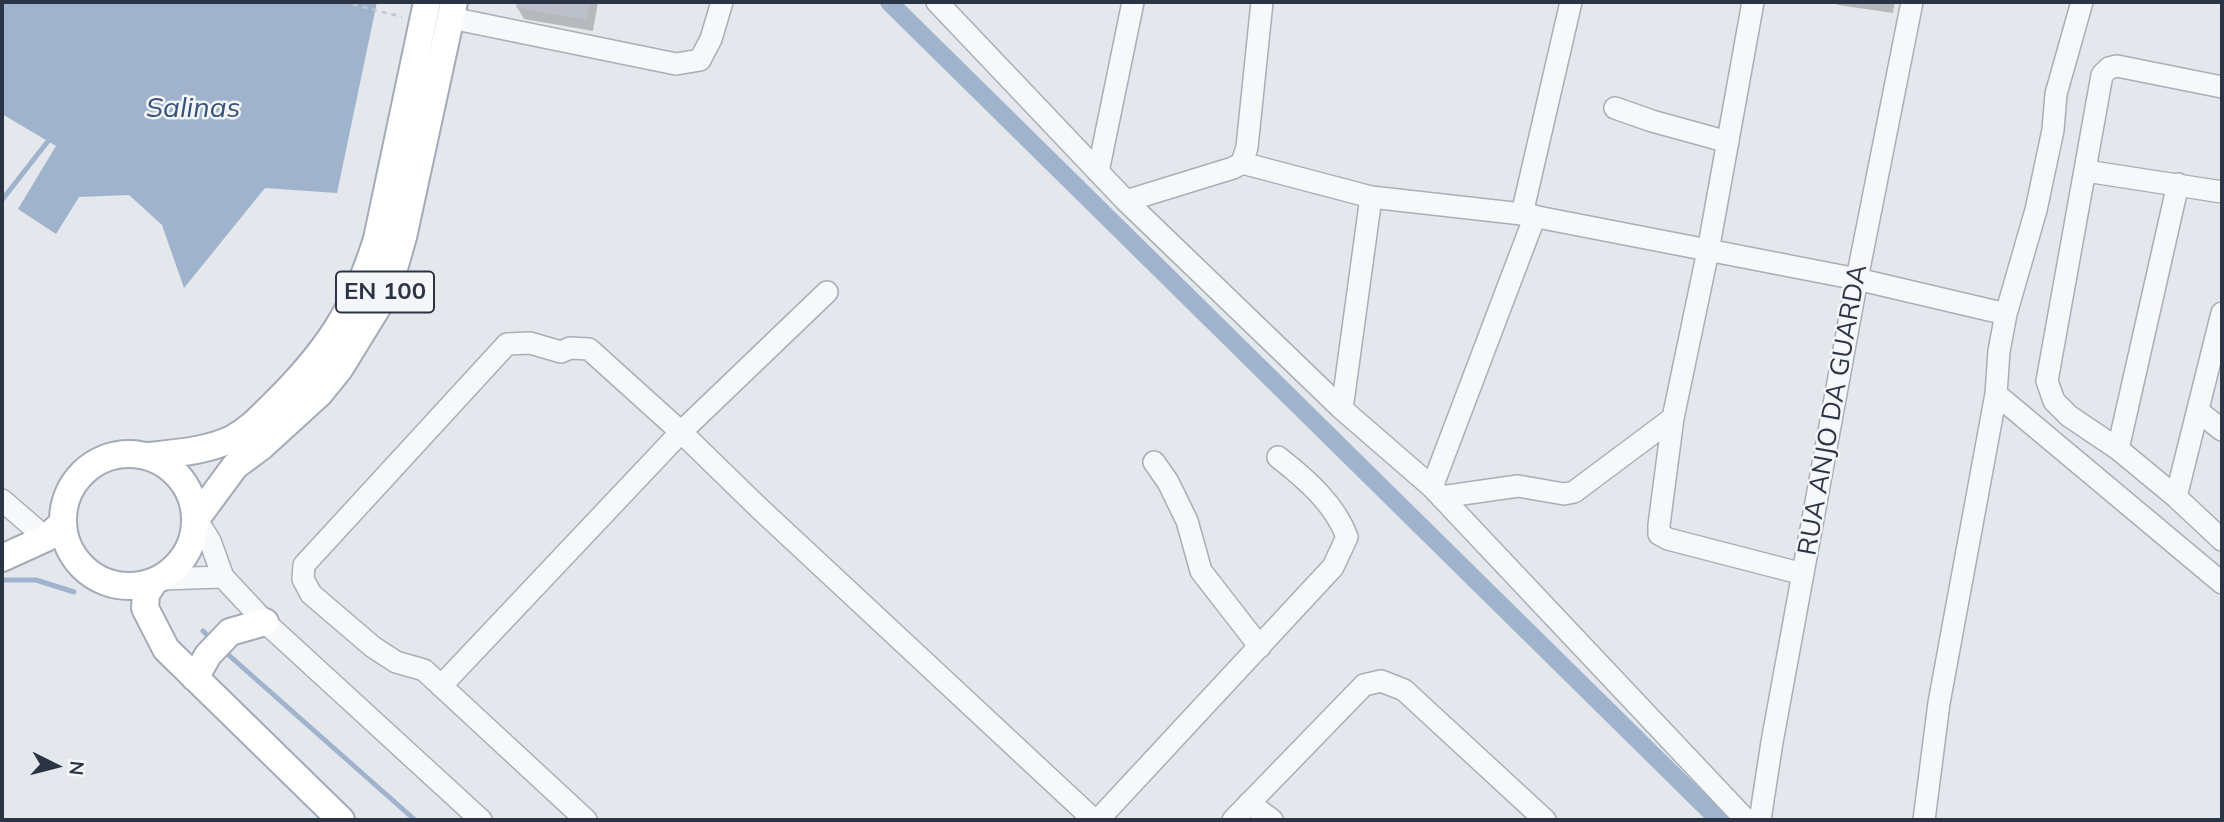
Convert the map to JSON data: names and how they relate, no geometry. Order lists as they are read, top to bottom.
{
  "streets": {
    "main road": ["EN 100"],
    "street": ["RUA ANJO DA GUARDA"]
  },
  "water": ["Salinas"],
  "north": "right"
}
